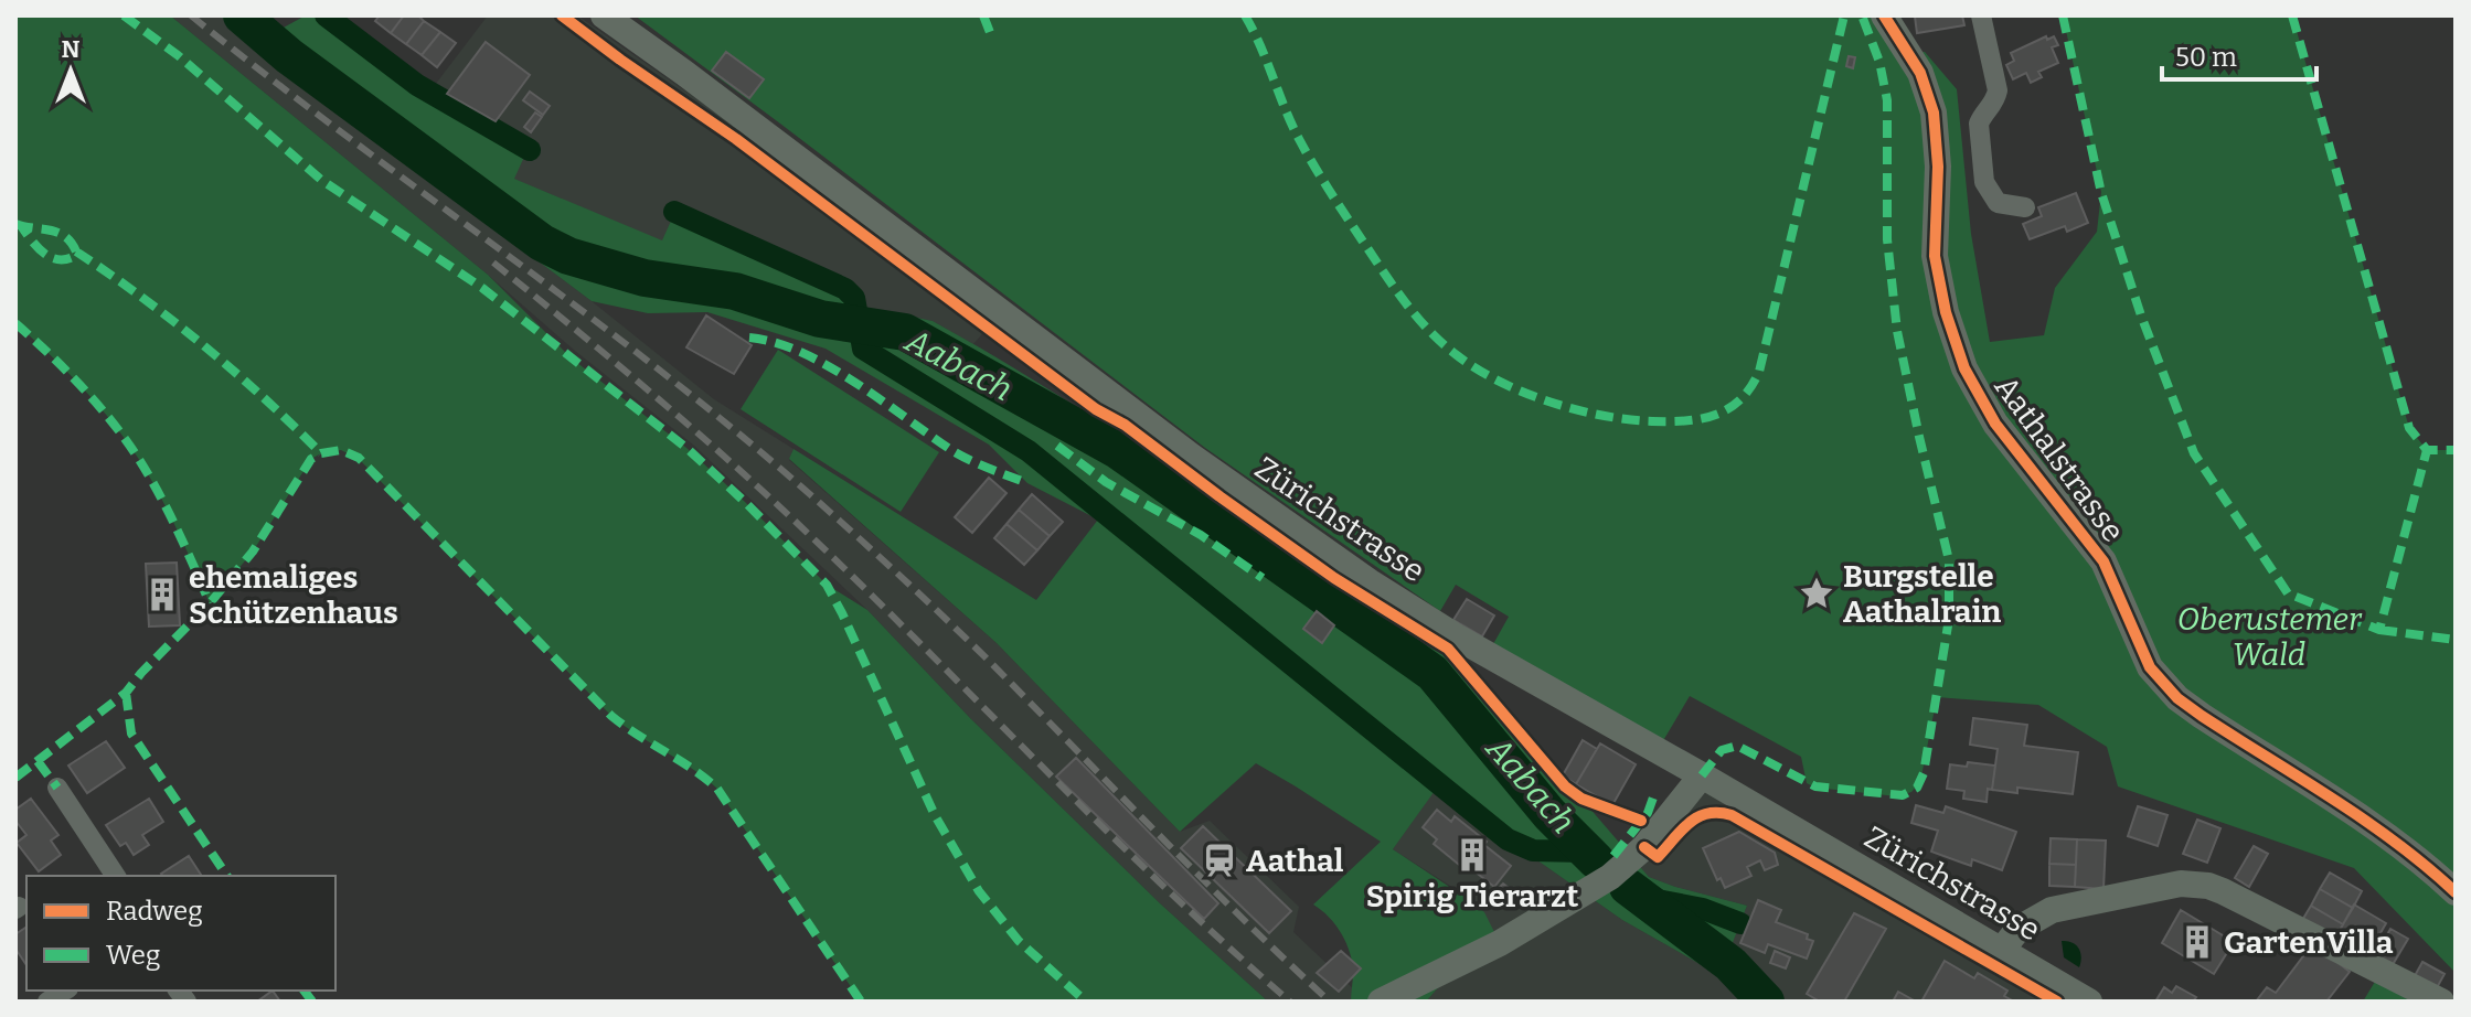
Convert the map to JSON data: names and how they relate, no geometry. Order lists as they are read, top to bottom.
{
  "streets": {
    "street": ["Aathalstrasse", "Zürichstrasse"]
  },
  "water": ["Aabach"],
  "parks": ["Oberustemer Wald"],
  "places": {
    "place": ["Burgstelle Aathalrain"],
    "building": ["ehemaliges Schützenhaus", "Spirig Tierarzt", "GartenVilla"],
    "station": ["Aathal"]
  },
  "legend": ["Radweg", "Weg"],
  "scale_bar": "50 m",
  "north": "top"
}
